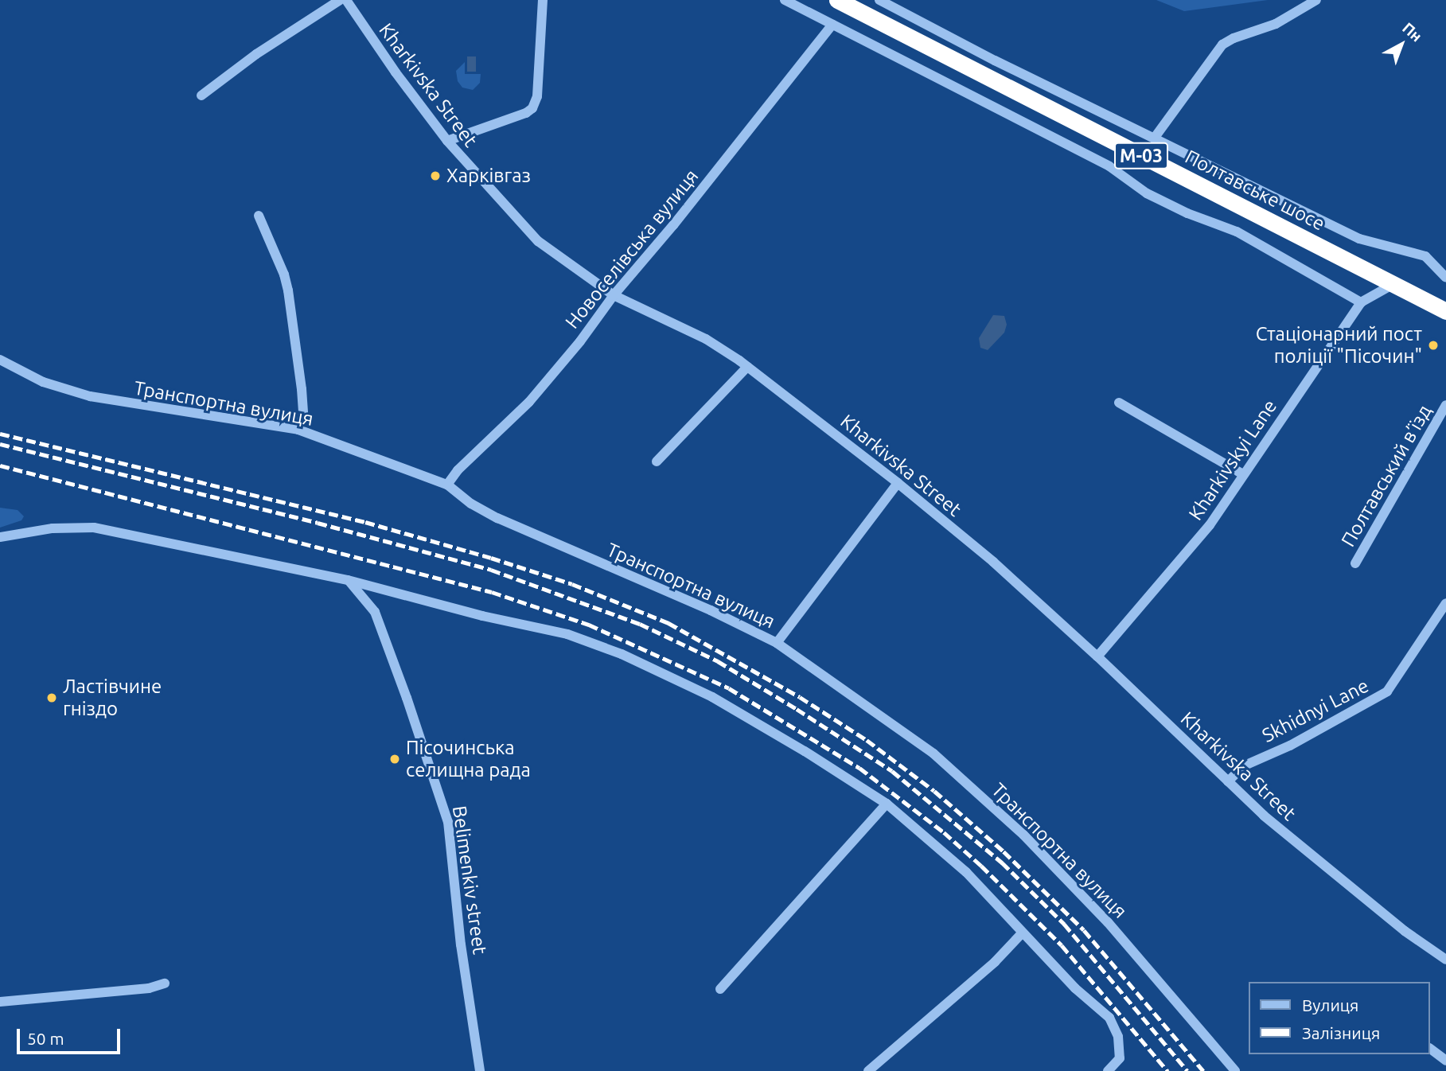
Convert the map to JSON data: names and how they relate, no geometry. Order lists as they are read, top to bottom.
{
  "streets": {
    "highway": ["М-03", "Полтавське шосе"],
    "street": [
      "Kharkivska Street",
      "Новоселівська вулиця",
      "Транспортна вулиця",
      "Kharkivskyi Lane",
      "Полтавський в’їзд",
      "Skhidnyi Lane",
      "Belimenkiv street"
    ]
  },
  "crossings": [
    ["Kharkivska Street", "Новоселівська вулиця"],
    ["Kharkivska Street", "Kharkivskyi Lane"],
    ["Kharkivska Street", "Skhidnyi Lane"],
    ["Полтавське шосе", "Kharkivskyi Lane"],
    ["Новоселівська вулиця", "Транспортна вулиця"]
  ],
  "places": [
    "Харківгаз",
    "Стаціонарний пост поліції \"Пісочин\"",
    "Ластівчине гніздо",
    "Пісочинська селищна рада"
  ],
  "legend": ["Вулиця", "Залізниця"],
  "scale_bar": "50 m",
  "north": "top right"
}
